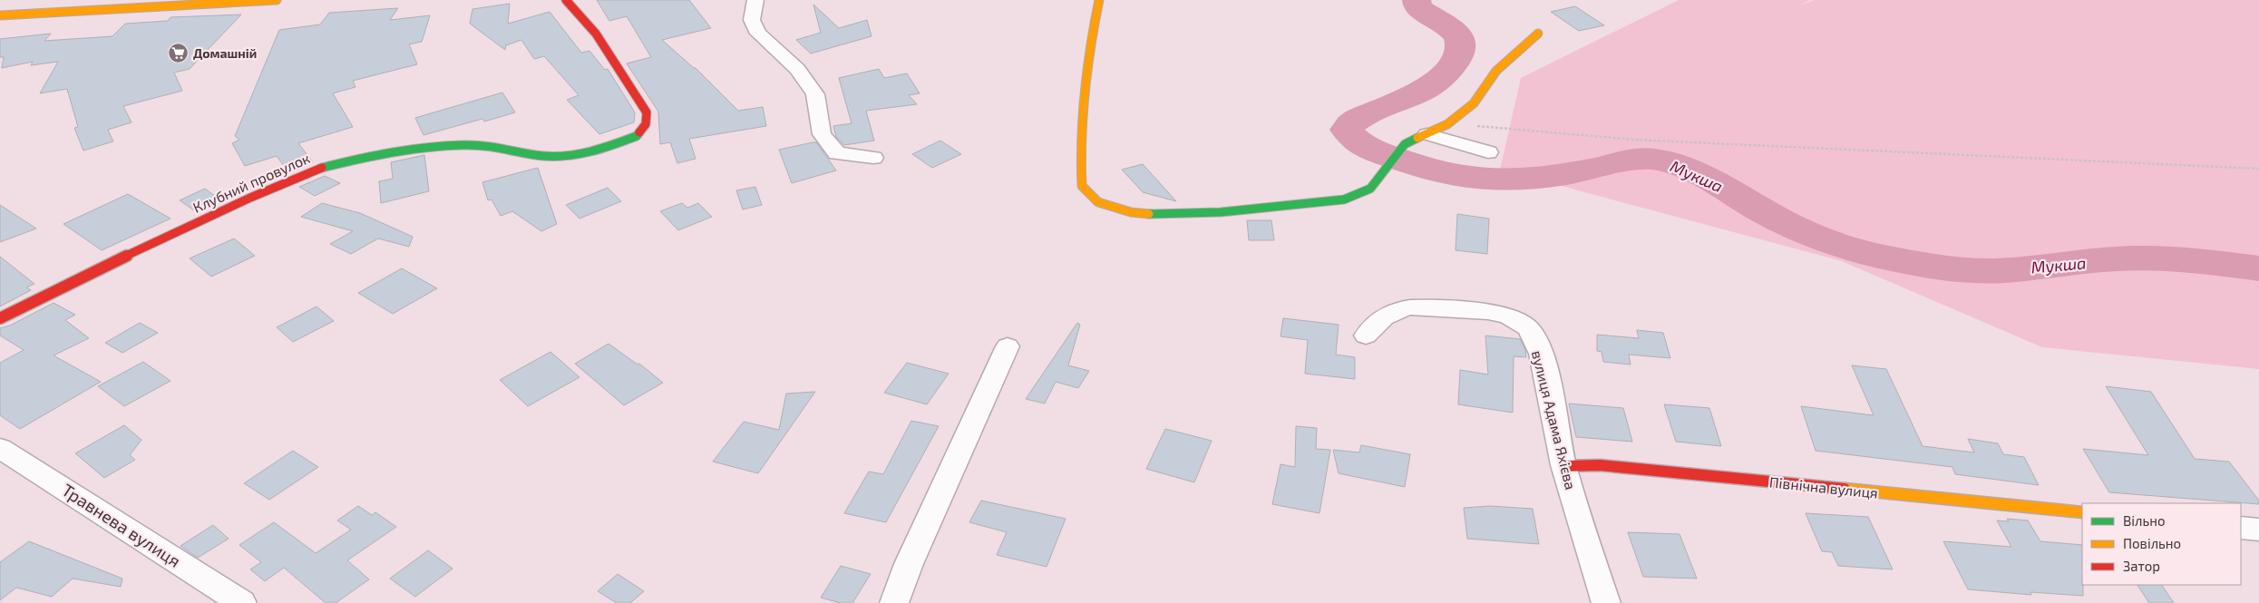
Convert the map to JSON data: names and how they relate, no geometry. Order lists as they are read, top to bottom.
{
  "streets": {
    "street": [
      "Клубний провулок",
      "вулиця Адама Яхієва",
      "Північна вулиця",
      "Травнева вулиця"
    ]
  },
  "crossings": [
    ["вулиця Адама Яхієва", "Північна вулиця"]
  ],
  "water": ["Мукша"],
  "places": {
    "supermarket": ["Домашній"]
  },
  "legend": ["Вільно", "Повільно", "Затор"]
}
